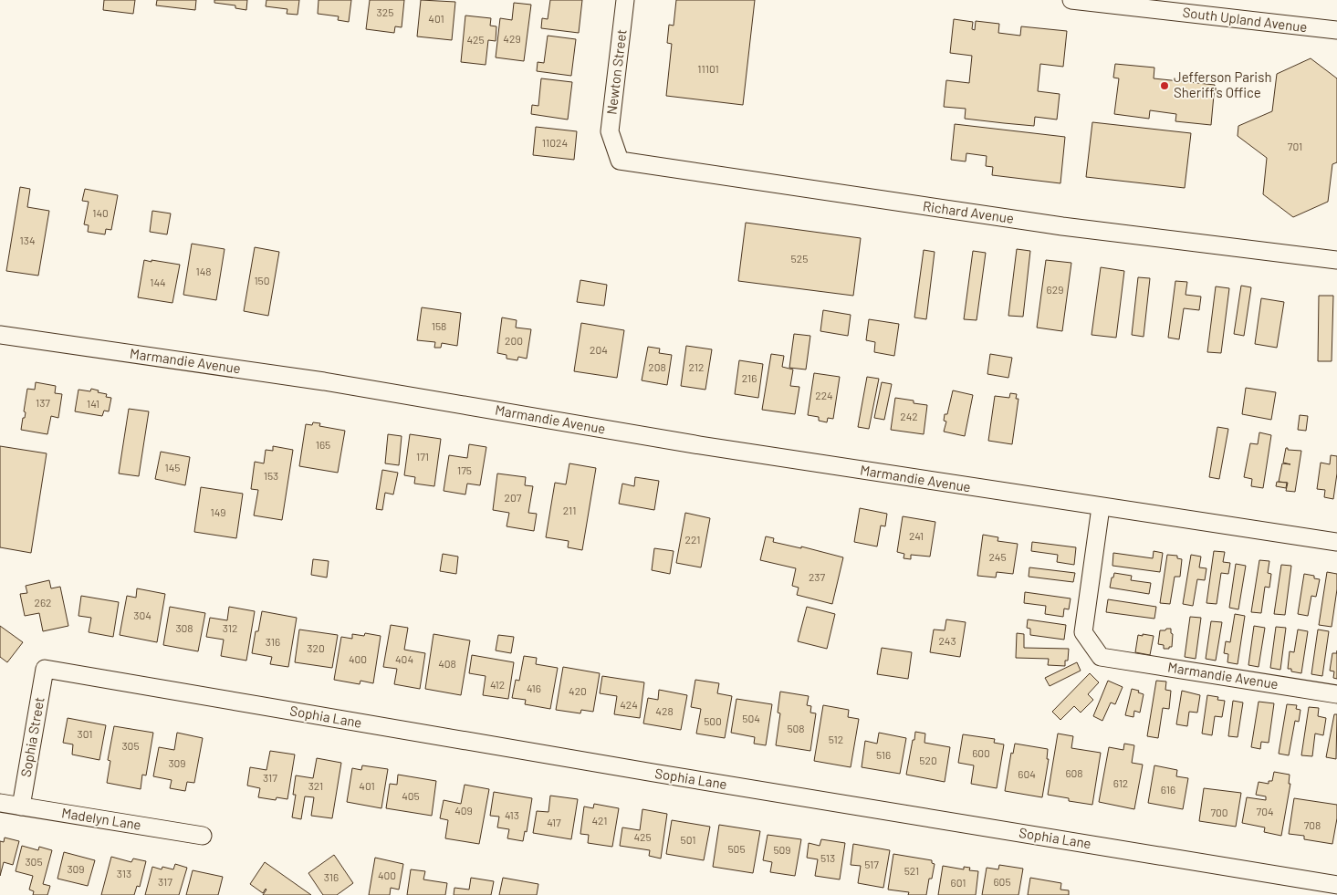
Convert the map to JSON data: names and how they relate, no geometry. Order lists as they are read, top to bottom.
{
  "streets": {
    "street": [
      "South Upland Avenue",
      "Newton Street",
      "Richard Avenue",
      "Marmandie Avenue",
      "Sophia Lane",
      "Sophia Street",
      "Madelyn Lane"
    ]
  },
  "crossings": [
    ["Newton Street", "Richard Avenue"],
    ["Sophia Lane", "Sophia Street"],
    ["Sophia Street", "Madelyn Lane"]
  ],
  "places": ["Jefferson Parish Sheriff's Office"],
  "house_numbers": [
    "325",
    "401",
    "429",
    "425",
    "11101",
    "11024",
    "701",
    "140",
    "134",
    "525",
    "148",
    "150",
    "144",
    "629",
    "158",
    "200",
    "204",
    "208",
    "212",
    "216",
    "224",
    "137",
    "141",
    "242",
    "165",
    "171",
    "145",
    "175",
    "153",
    "207",
    "211",
    "149",
    "241",
    "221",
    "245",
    "237",
    "262",
    "304",
    "308",
    "312",
    "243",
    "316",
    "320",
    "400",
    "404",
    "408",
    "412",
    "416",
    "420",
    "424",
    "428",
    "504",
    "500",
    "508",
    "301",
    "512",
    "305",
    "600",
    "516",
    "520",
    "309",
    "608",
    "604",
    "317",
    "612",
    "321",
    "401",
    "616",
    "405",
    "409",
    "704",
    "700",
    "413",
    "421",
    "417",
    "708",
    "425",
    "501",
    "505",
    "509",
    "513",
    "305",
    "517",
    "309",
    "521",
    "313",
    "400",
    "316",
    "317",
    "605",
    "601"
  ]
}
